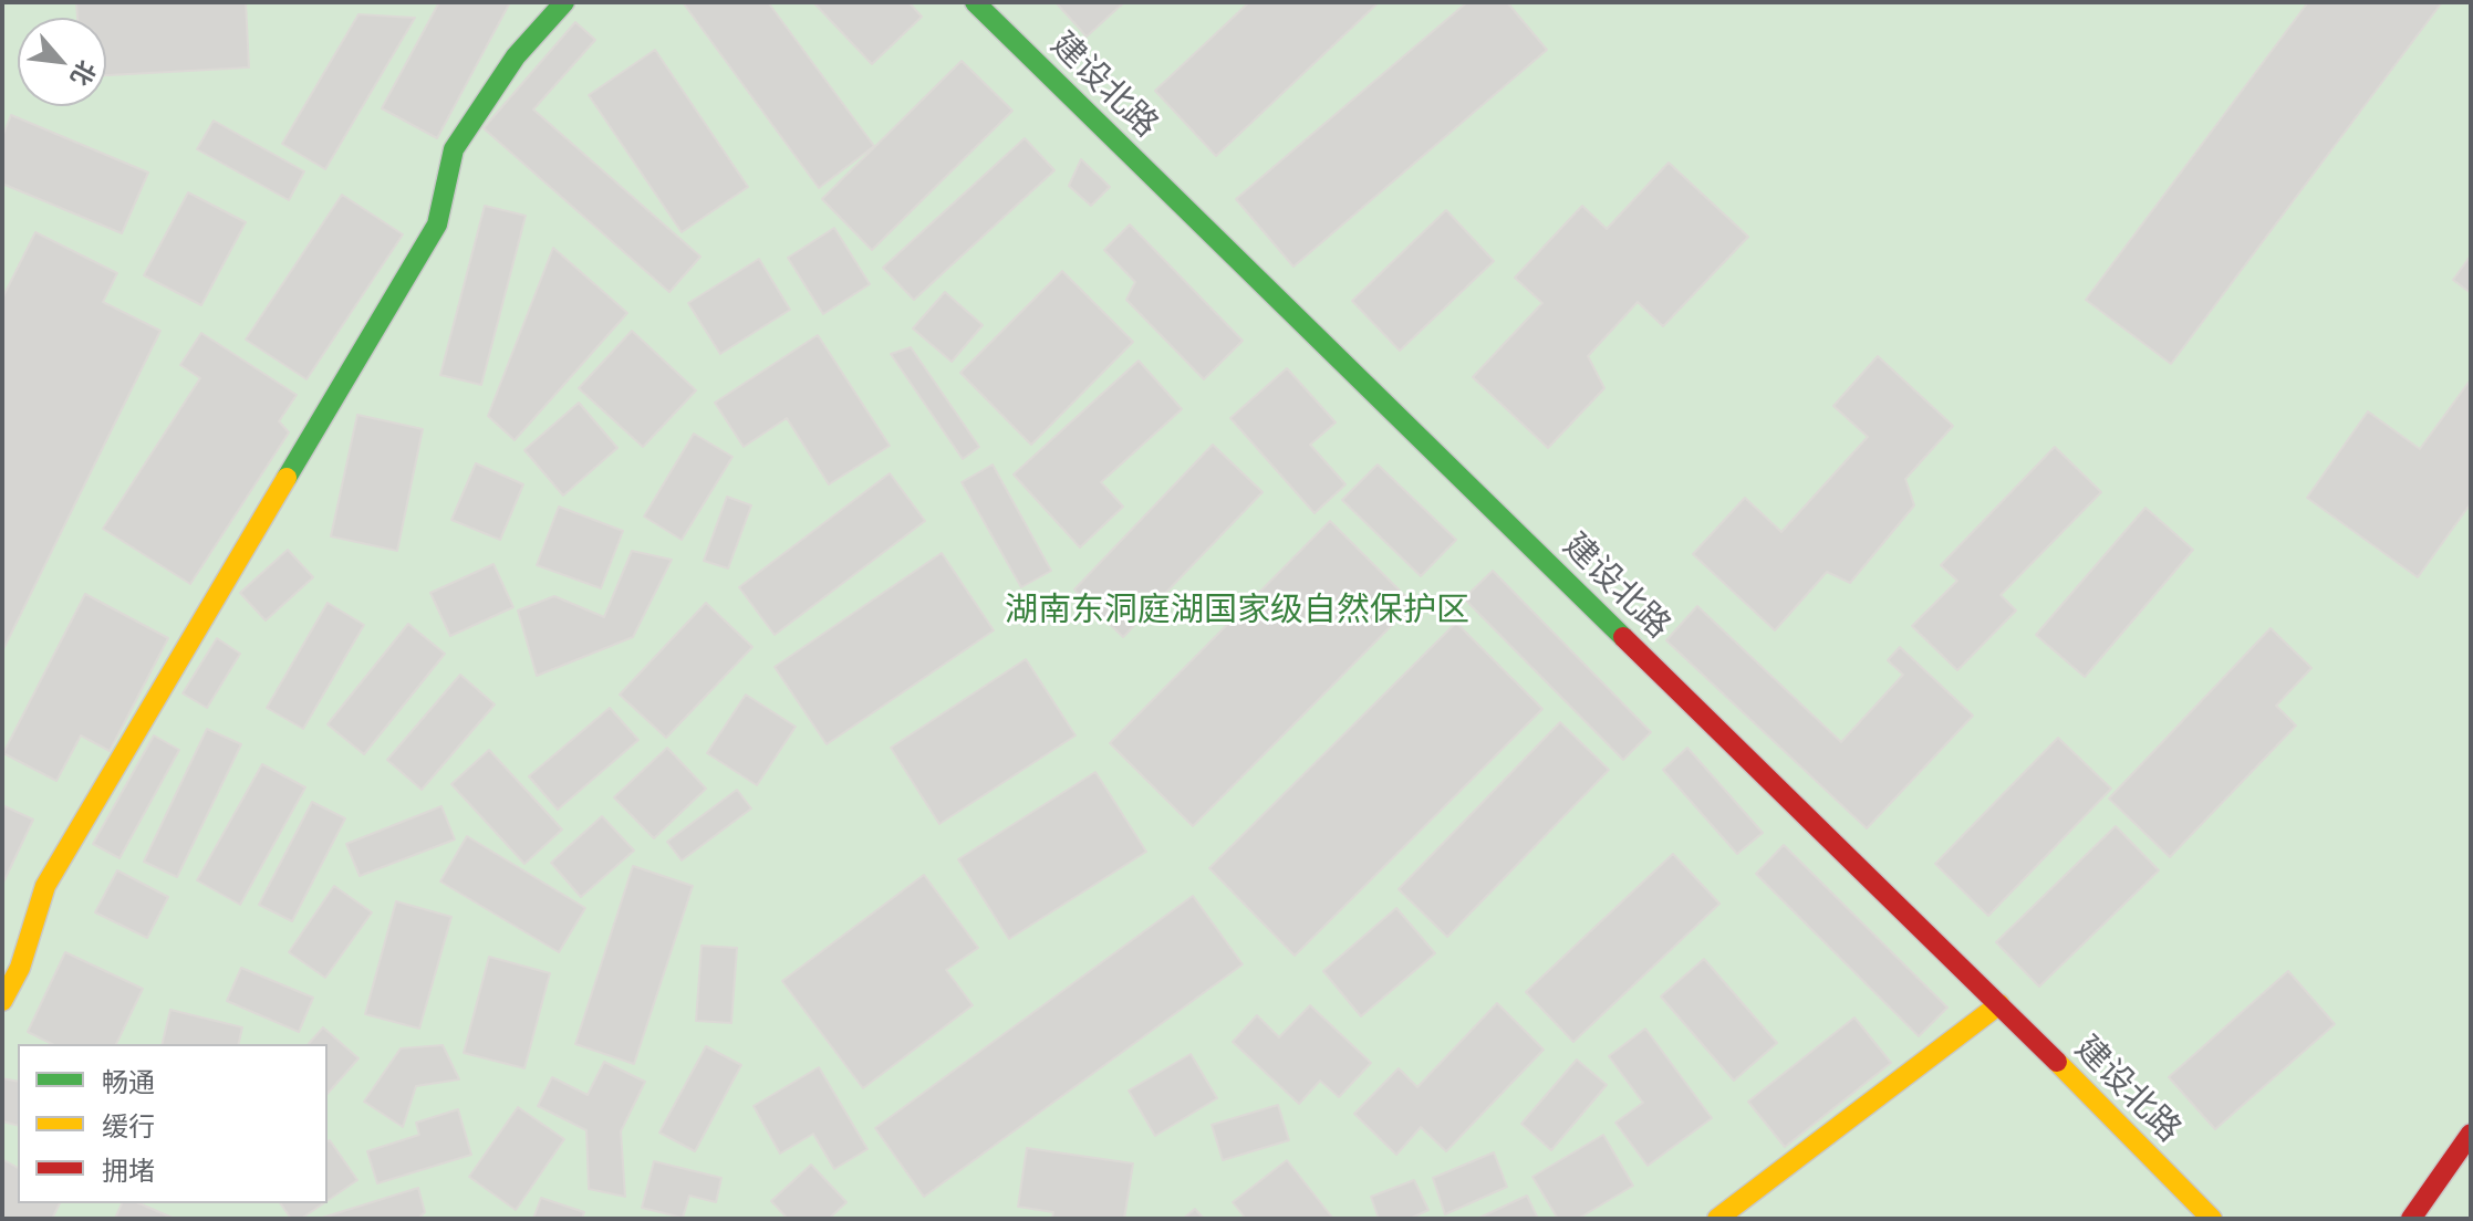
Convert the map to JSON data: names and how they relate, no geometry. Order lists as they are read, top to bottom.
{
  "streets": {
    "main road": ["建设北路"]
  },
  "parks": ["湖南东洞庭湖国家级自然保护区"],
  "legend": ["畅通", "缓行", "拥堵"],
  "north": "bottom right"
}
